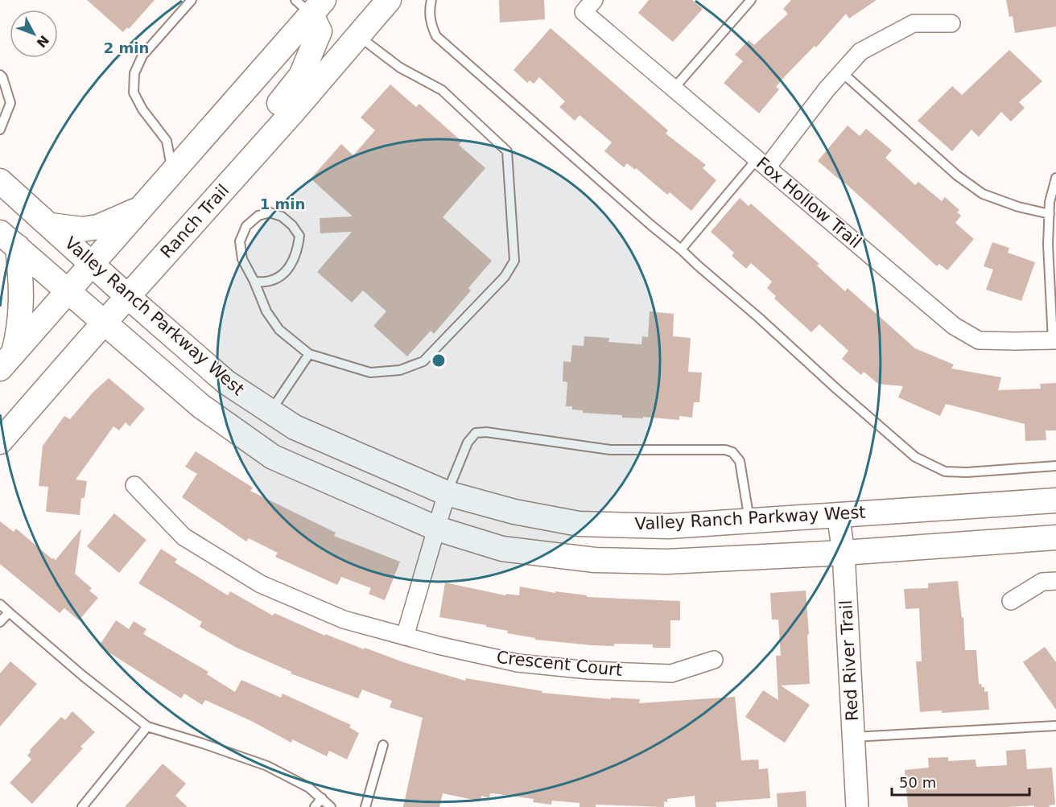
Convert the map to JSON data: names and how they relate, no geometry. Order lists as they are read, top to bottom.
{
  "streets": {
    "main road": ["Ranch Trail", "Valley Ranch Parkway West"],
    "street": ["Fox Hollow Trail", "Red River Trail", "Crescent Court"]
  },
  "crossings": [
    ["Ranch Trail", "Valley Ranch Parkway West"],
    ["Valley Ranch Parkway West", "Red River Trail"]
  ],
  "scale_bar": "50 m",
  "north": "bottom right",
  "rings": ["2 min", "1 min"]
}
